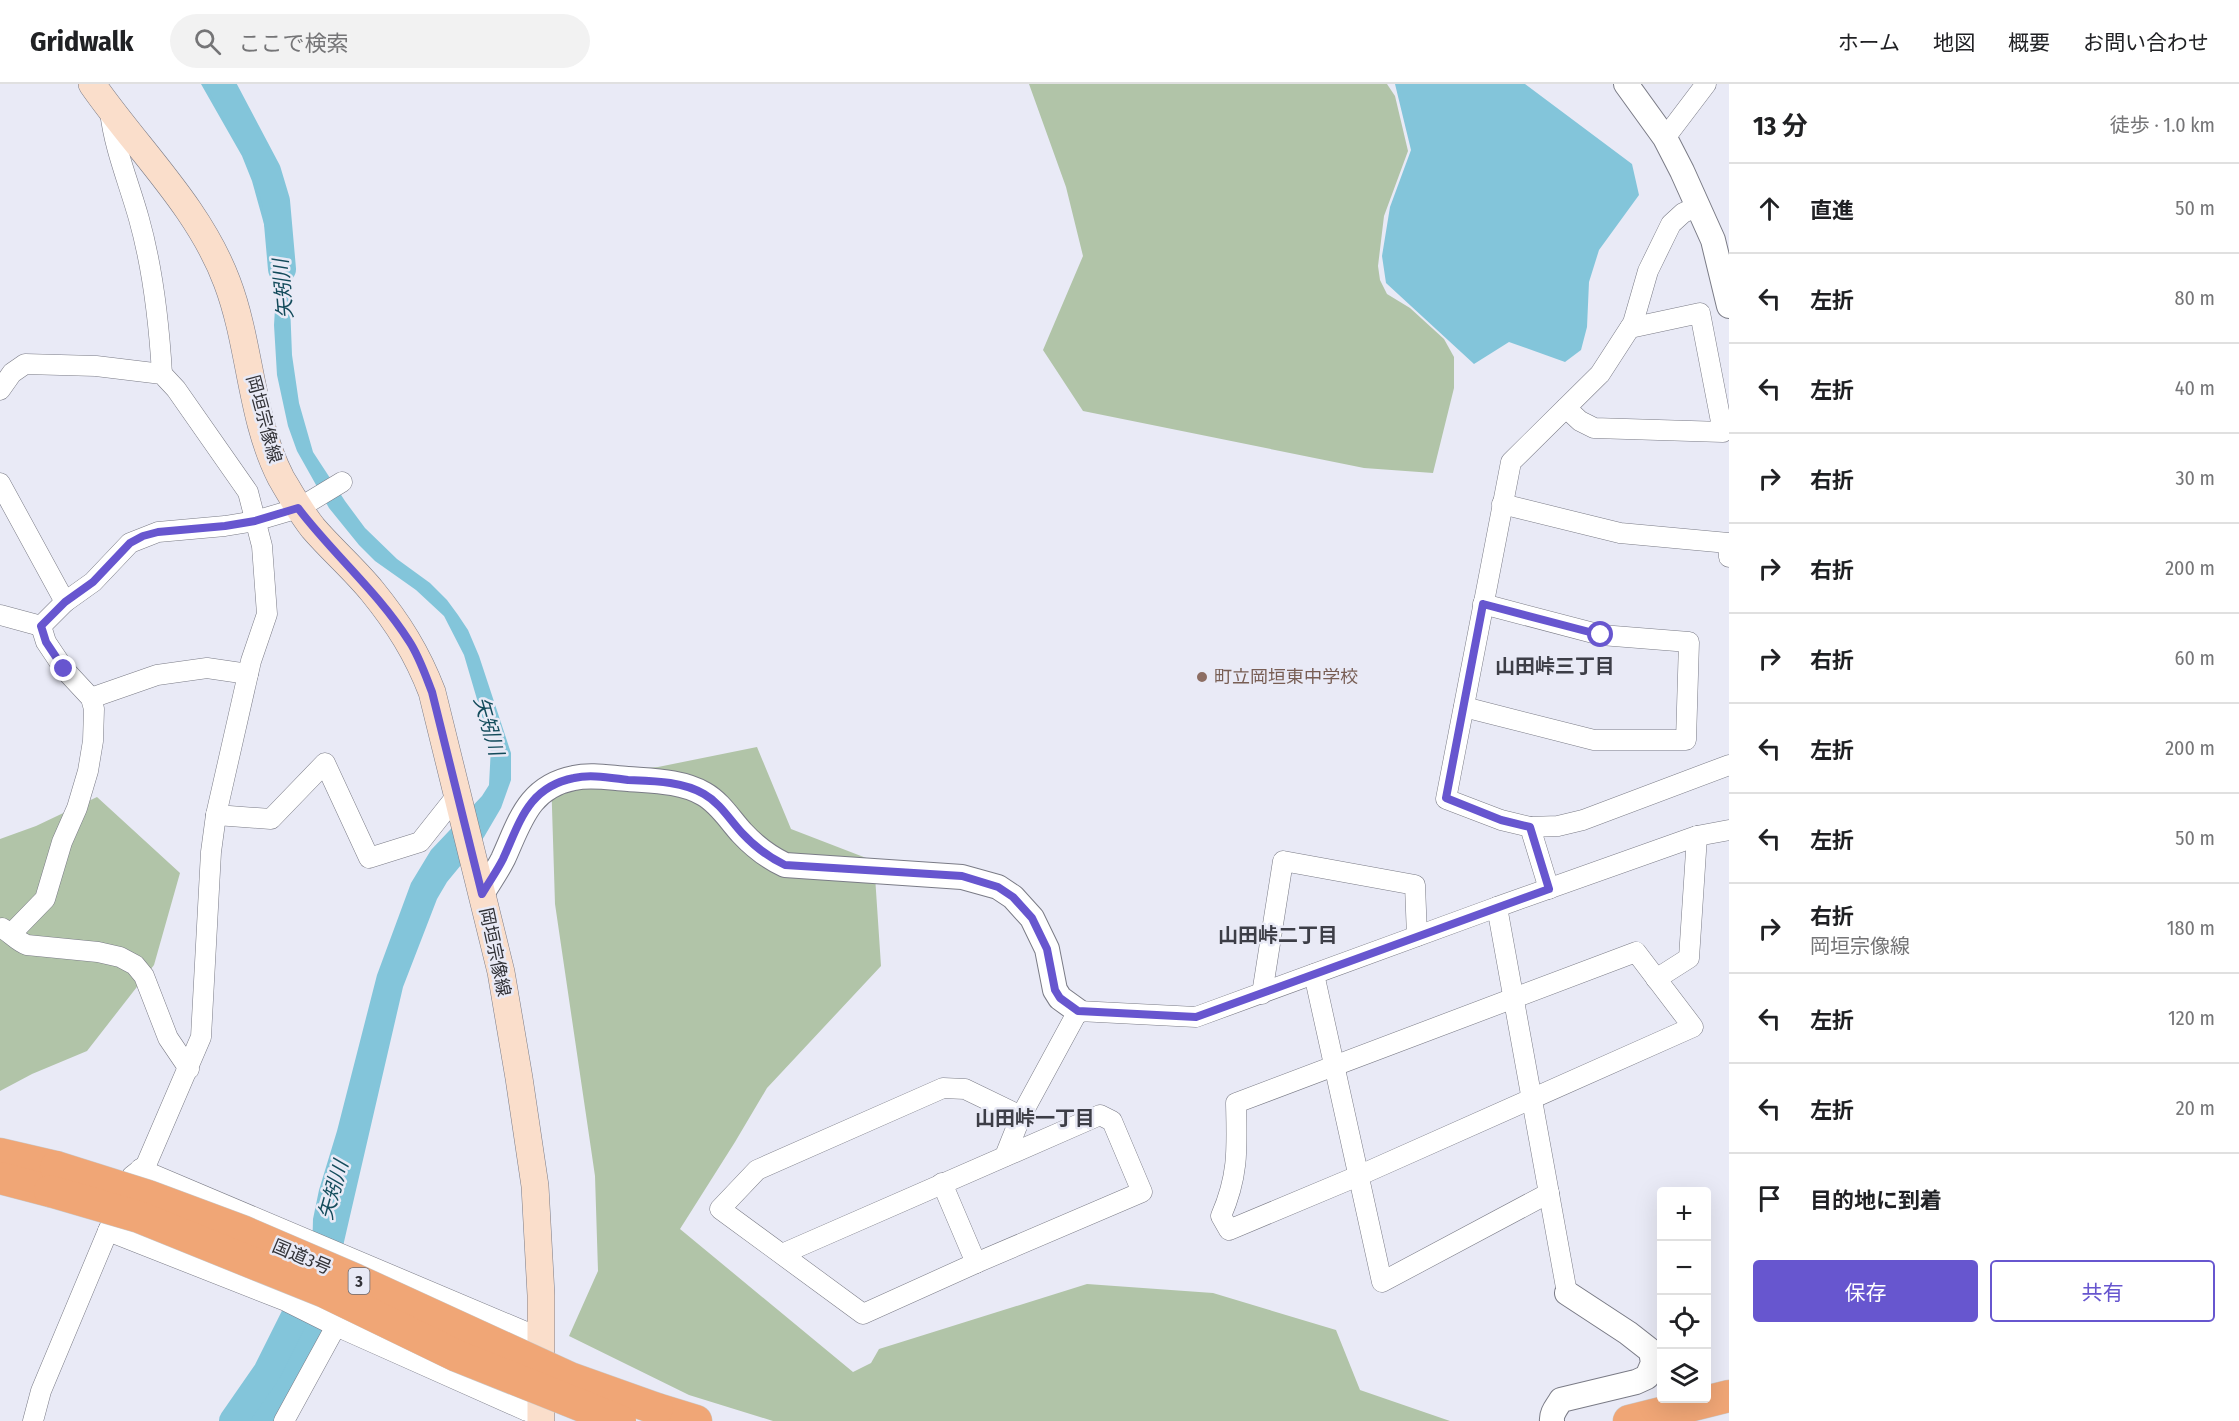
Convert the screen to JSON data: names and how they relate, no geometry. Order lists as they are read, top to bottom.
{
  "streets": {
    "highway": ["国道3号", "3"],
    "main road": ["岡垣宗像線"]
  },
  "districts": ["山田峠三丁目", "山田峠二丁目", "山田峠一丁目"],
  "water": ["矢矧川"],
  "places": ["町立岡垣東中学校"],
  "page": {
    "header": "Gridwalk",
    "search": "ここで検索",
    "nav": [
      "ホーム",
      "地図",
      "概要",
      "お問い合わせ"
    ],
    "heading": ["13 分", "徒歩 · 1.0 km"],
    "list": [
      ["直進", "50 m"],
      ["左折", "80 m"],
      ["左折", "40 m"],
      ["右折", "30 m"],
      ["右折", "200 m"],
      ["右折", "60 m"],
      ["左折", "200 m"],
      ["左折", "50 m"],
      ["右折", "岡垣宗像線", "180 m"],
      ["左折", "120 m"],
      ["左折", "20 m"],
      "目的地に到着"
    ],
    "map_buttons": ["+", "−"],
    "buttons": ["保存", "共有"]
  }
}
